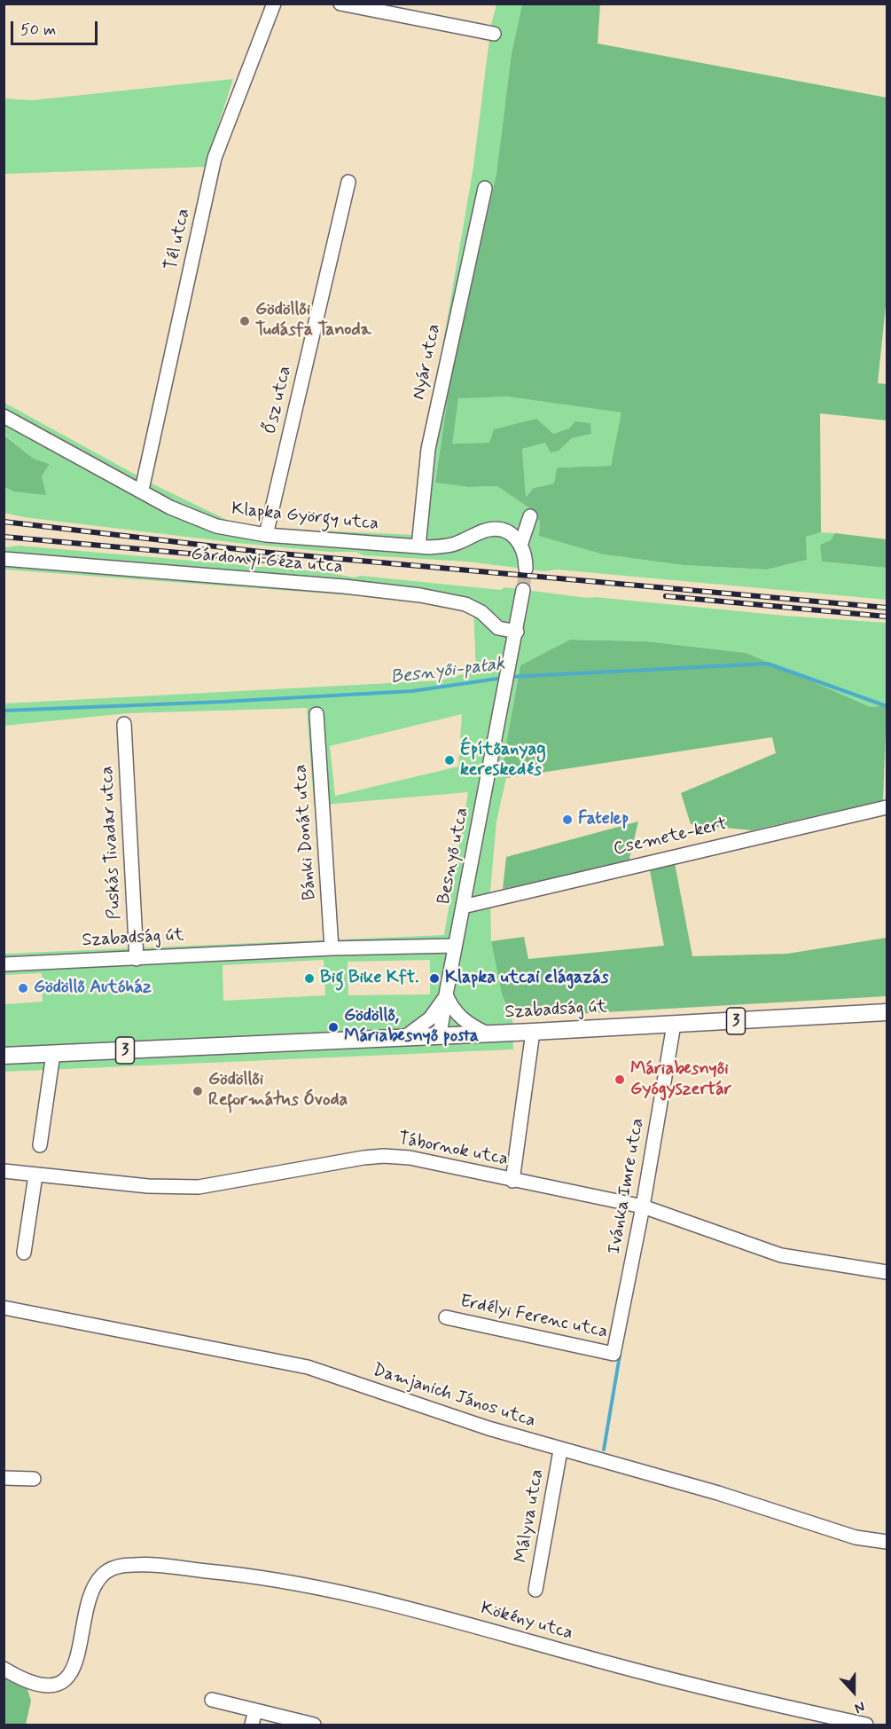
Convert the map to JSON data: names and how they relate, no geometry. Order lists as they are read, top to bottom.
{
  "streets": {
    "main road": ["Szabadság út", "3"],
    "street": [
      "Tél utca",
      "Nyár utca",
      "Ősz utca",
      "Klapka György utca",
      "Gárdonyi Géza utca",
      "Bánki Donát utca",
      "Csemete-kert",
      "Puskás Tivadar utca",
      "Besnyő utca",
      "Tábornok utca",
      "Ivánka Imre utca",
      "Erdélyi Ferenc utca",
      "Damjanich János utca",
      "Mályva utca",
      "Kökény utca"
    ]
  },
  "crossings": [
    ["Tél utca", "Klapka György utca"],
    ["Nyár utca", "Klapka György utca"],
    ["Ősz utca", "Klapka György utca"],
    ["Gárdonyi Géza utca", "Besnyő utca"],
    ["Bánki Donát utca", "Szabadság út"],
    ["Csemete-kert", "Besnyő utca"],
    ["Puskás Tivadar utca", "Szabadság út"],
    ["Besnyő utca", "Szabadság út"],
    ["Szabadság út", "Ivánka Imre utca"],
    ["Tábornok utca", "Ivánka Imre utca"],
    ["Ivánka Imre utca", "Erdélyi Ferenc utca"],
    ["Damjanich János utca", "Mályva utca"]
  ],
  "water": ["Besnyői-patak"],
  "places": [
    "Gödöllői Tudásfa Tanoda",
    "Építőanyag kereskedés",
    "Fatelep",
    "Big Bike Kft.",
    "Klapka utcai elágazás",
    "Gödöllő Autóház",
    "Gödöllő, Máriabesnyő posta",
    "Máriabesnyői Gyógyszertár",
    "Gödöllői Református Óvoda"
  ],
  "scale_bar": "50 m",
  "north": "bottom"
}
